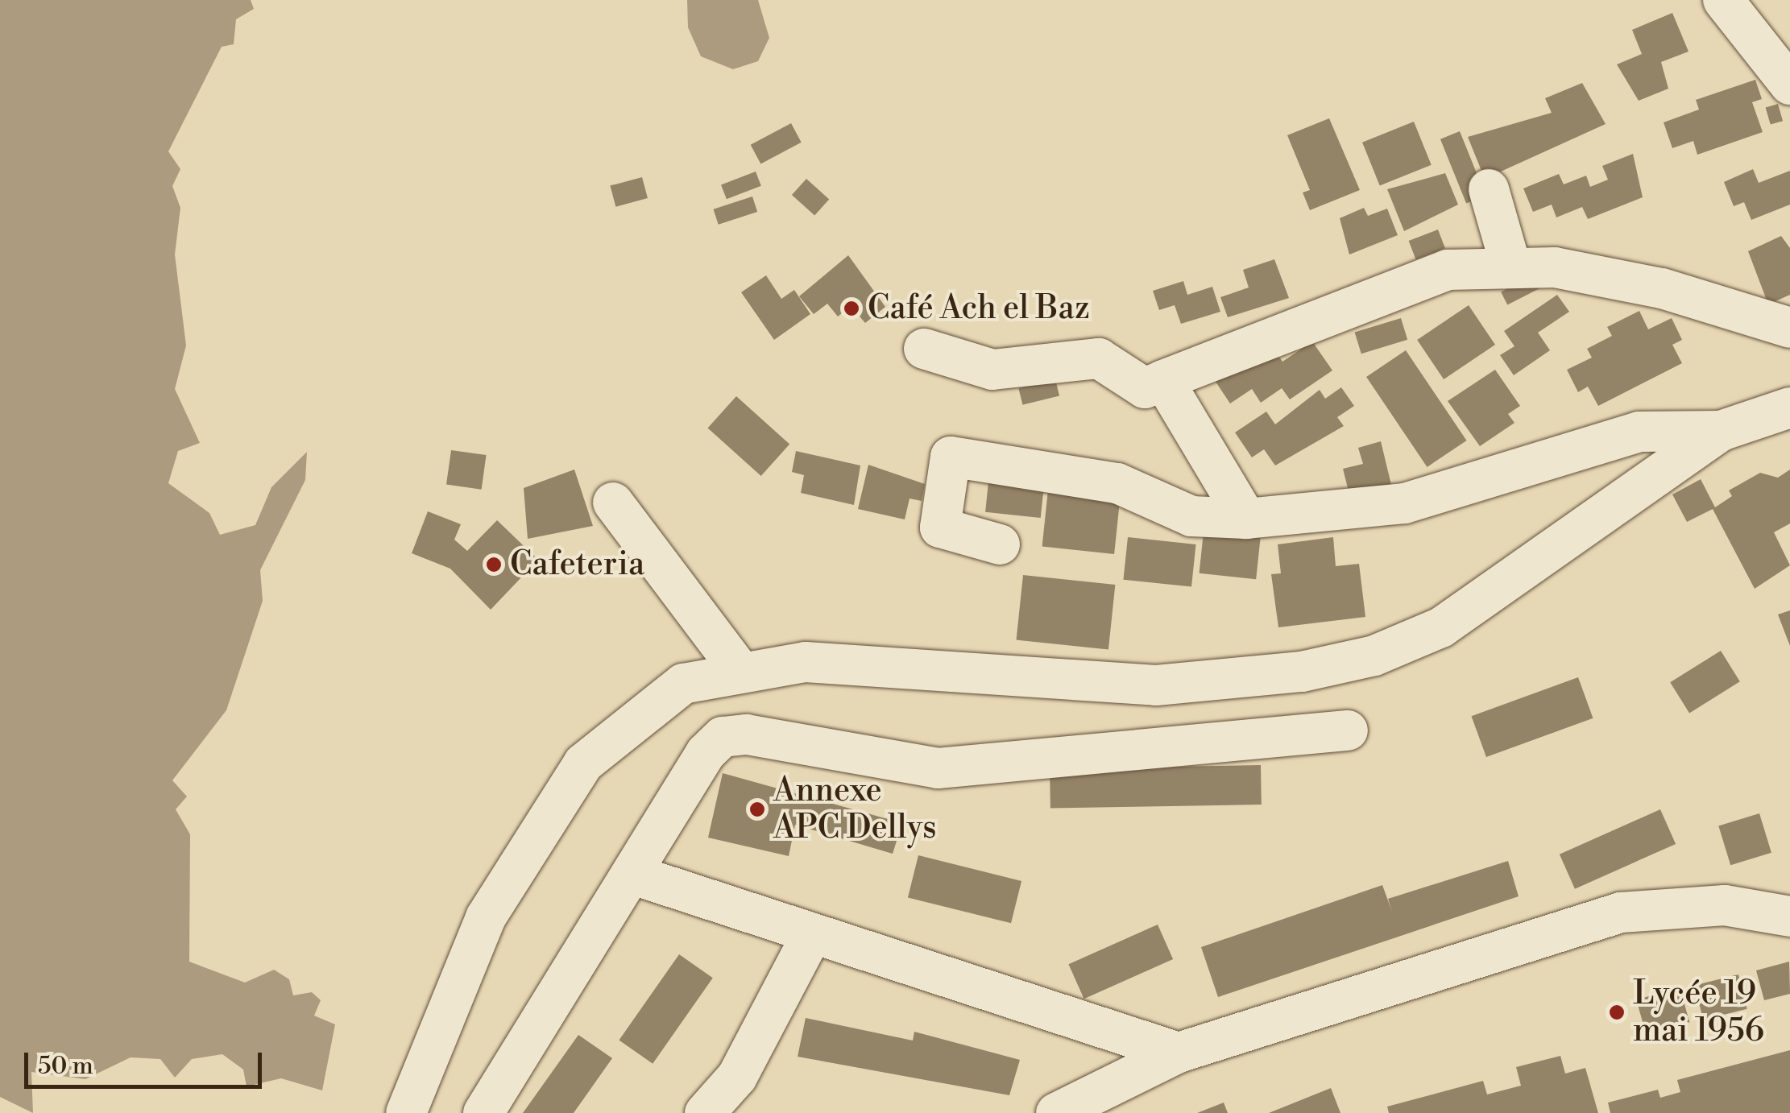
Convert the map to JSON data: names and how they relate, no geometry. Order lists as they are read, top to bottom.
{
  "places": [
    "Café Ach el Baz",
    "Cafeteria",
    "Annexe APC Dellys",
    "Lycée 19 mai 1956"
  ],
  "scale_bar": "50 m"
}
